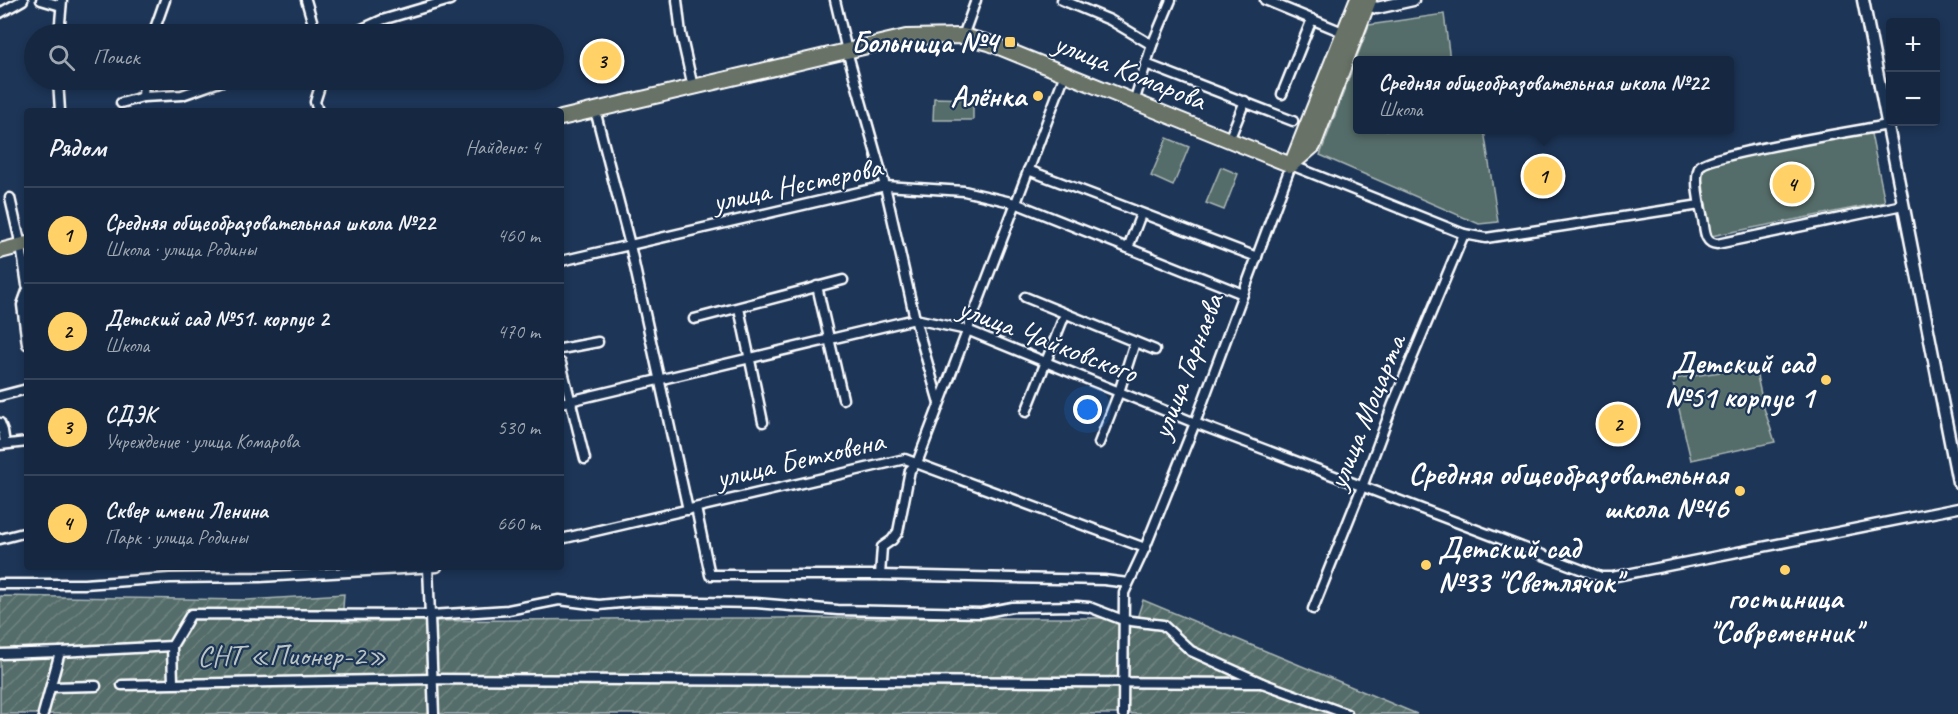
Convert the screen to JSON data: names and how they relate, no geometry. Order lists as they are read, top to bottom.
{
  "streets": {
    "main road": ["улица Комарова", "улица Гарнаева"],
    "street": [
      "улица Нестерова",
      "улица Чайковского",
      "улица Моцарта",
      "улица Бетховена"
    ]
  },
  "crossings": [
    ["улица Комарова", "улица Гарнаева"],
    ["улица Нестерова", "улица Гарнаева"],
    ["улица Чайковского", "улица Гарнаева"],
    ["улица Чайковского", "улица Моцарта"],
    ["улица Гарнаева", "улица Бетховена"]
  ],
  "parks": ["СНТ «Пионер-2»"],
  "places": {
    "transit": ["Больница №4"],
    "other": [
      "Алёнка",
      "Детский сад №51 корпус 1",
      "Средняя общеобразовательная школа №46",
      "Детский сад №33 \"Светлячок\"",
      "гостиница \"Современник\""
    ]
  },
  "page": {
    "map_buttons": ["+", "−"],
    "search": "Поиск",
    "pins": [
      "3",
      "1",
      "4",
      "2"
    ],
    "popup": ["Средняя общеобразовательная школа №22", "Школа"],
    "heading": ["Рядом", "Найдено: 4"],
    "list": [
      {
        "mark": "1",
        "name": "Средняя общеобразовательная школа №22",
        "note": "Школа · улица Родины",
        "value": "460 m"
      },
      {
        "mark": "2",
        "name": "Детский сад №51. корпус 2",
        "note": "Школа",
        "value": "470 m"
      },
      {
        "mark": "3",
        "name": "СДЭК",
        "note": "Учреждение · улица Комарова",
        "value": "530 m"
      },
      {
        "mark": "4",
        "name": "Сквер имени Ленина",
        "note": "Парк · улица Родины",
        "value": "660 m"
      }
    ]
  }
}
